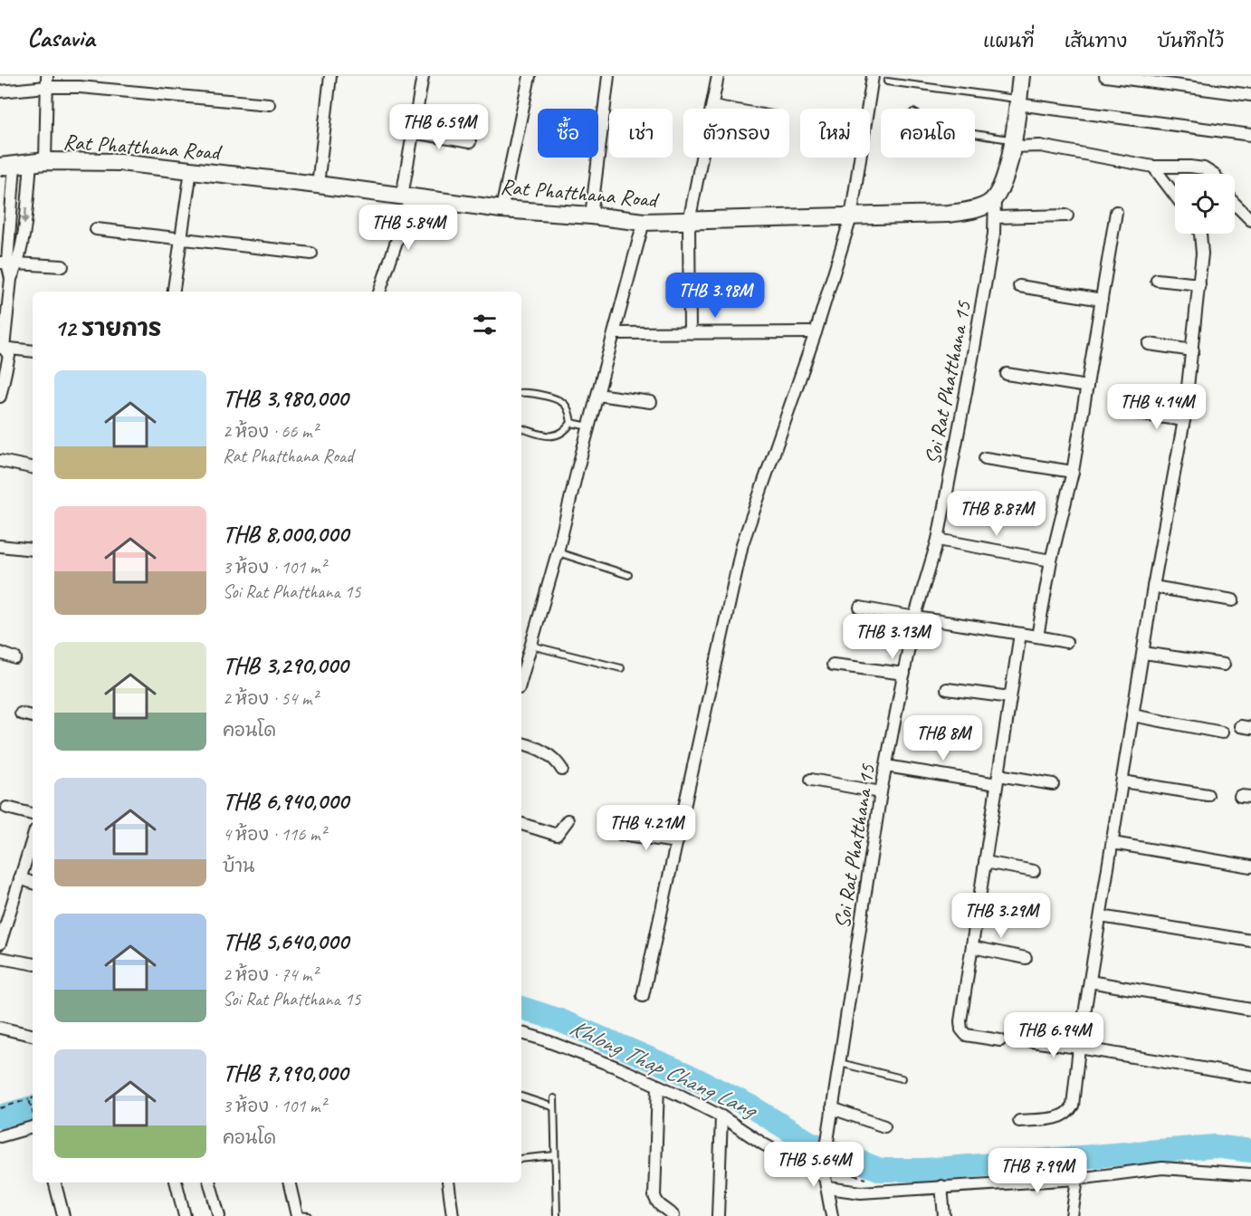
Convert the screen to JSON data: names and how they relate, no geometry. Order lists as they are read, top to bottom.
{
  "streets": {
    "street": ["Rat Phatthana Road", "Soi Rat Phatthana 15"]
  },
  "crossings": [
    ["Rat Phatthana Road", "Soi Rat Phatthana 15"]
  ],
  "water": ["Khlong Thap Chang Lang"],
  "page": {
    "header": "Casavia",
    "nav": ["แผนที่", "เส้นทาง", "บันทึกไว้"],
    "price": [
      "THB 6.59M",
      "THB 5.84M",
      "THB 3.98M",
      "THB 4.14M",
      "THB 8.87M",
      "THB 3.13M",
      "THB 8M",
      "THB 4.21M",
      "THB 3.29M",
      "THB 6.94M",
      "THB 5.64M",
      "THB 7.99M"
    ],
    "chip": [
      "ซื้อ",
      "เช่า",
      "ตัวกรอง",
      "ใหม่",
      "คอนโด"
    ],
    "heading": "12 รายการ",
    "list": [
      {
        "name": "THB 3,980,000",
        "note": "2 ห้อง · 66 m² · Rat Phatthana Road"
      },
      {
        "name": "THB 8,000,000",
        "note": "3 ห้อง · 101 m² · Soi Rat Phatthana 15"
      },
      {
        "name": "THB 3,290,000",
        "note": "2 ห้อง · 54 m² · คอนโด"
      },
      {
        "name": "THB 6,940,000",
        "note": "4 ห้อง · 116 m² · บ้าน"
      },
      {
        "name": "THB 5,640,000",
        "note": "2 ห้อง · 74 m² · Soi Rat Phatthana 15"
      },
      {
        "name": "THB 7,990,000",
        "note": "3 ห้อง · 101 m² · คอนโด"
      }
    ]
  }
}
